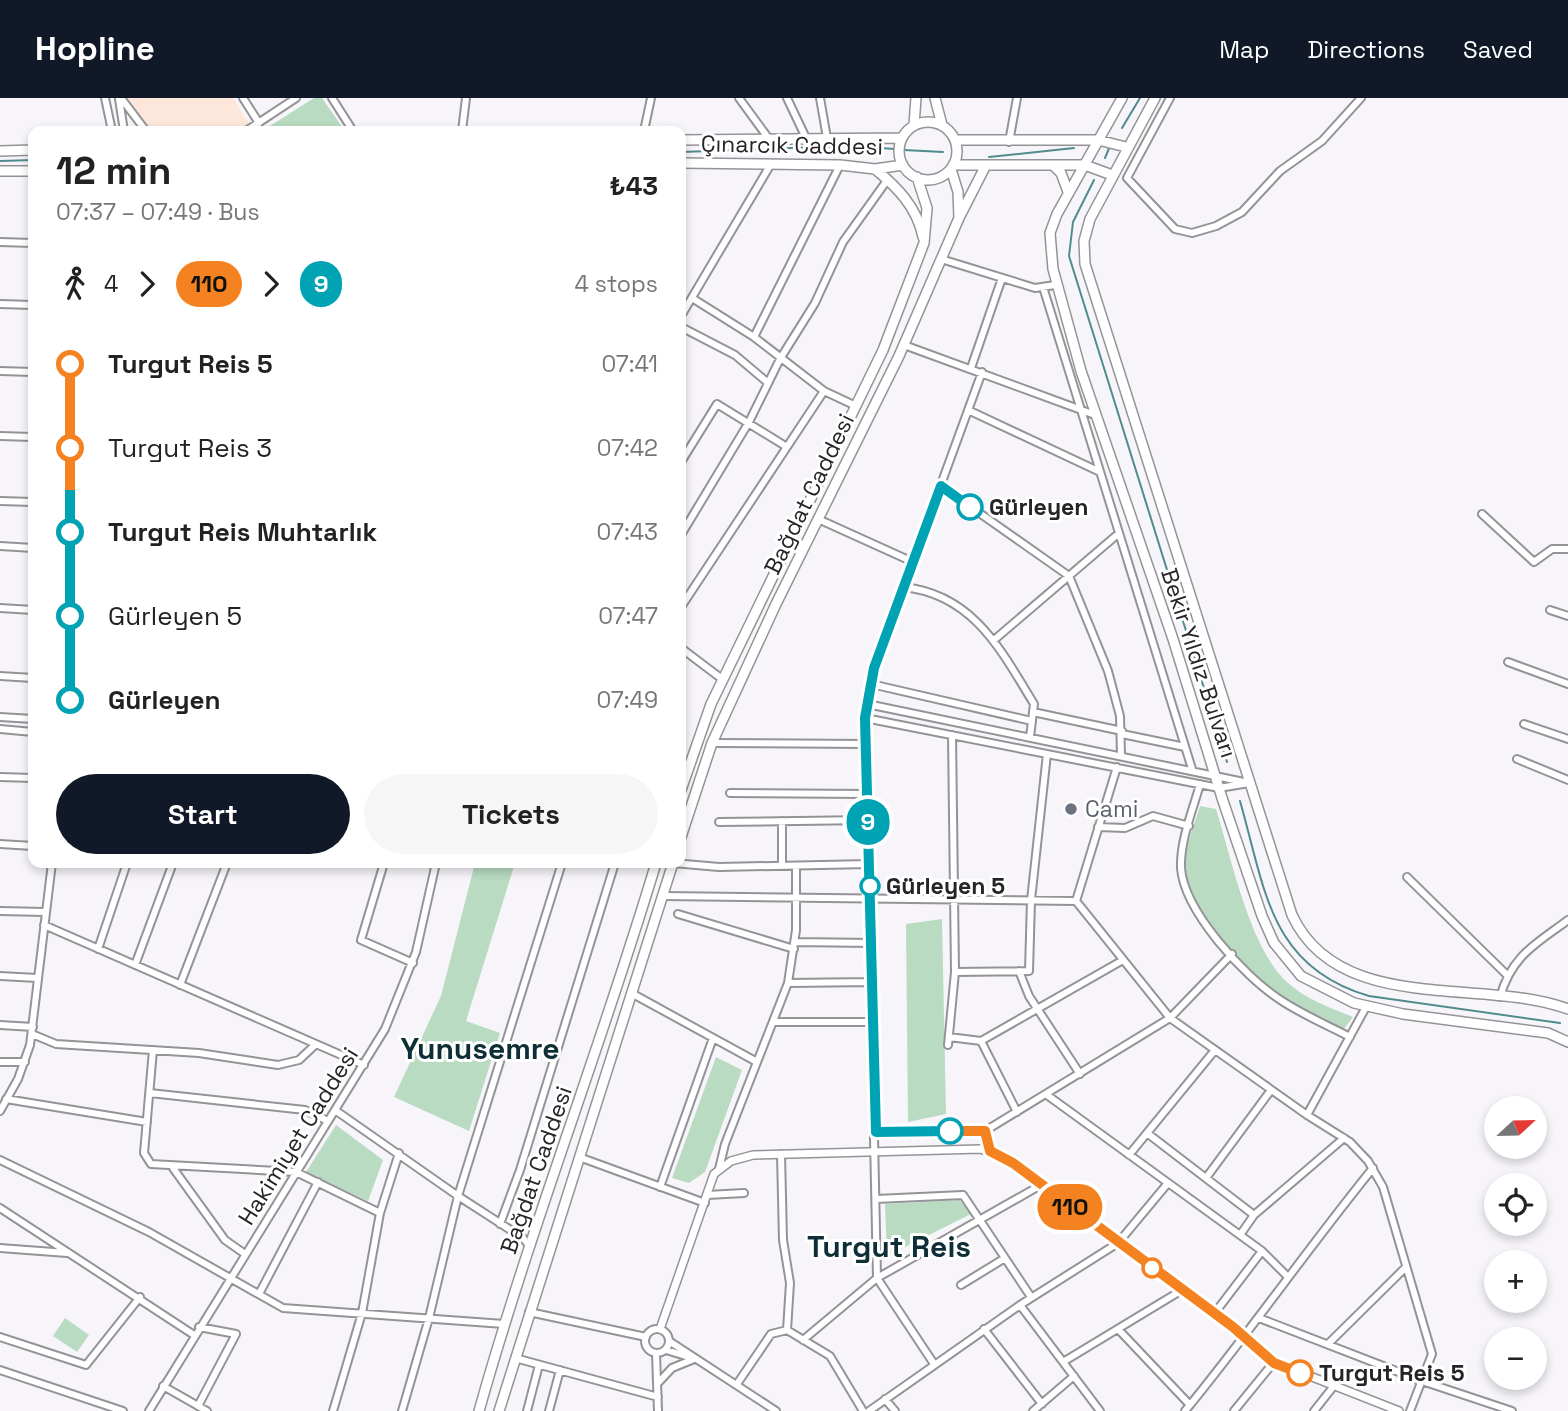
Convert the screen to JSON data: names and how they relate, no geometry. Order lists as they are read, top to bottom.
{
  "streets": {
    "main road": ["Çınarcık Caddesi", "Bağdat Caddesi", "Bekir Yıldız Bulvarı"],
    "street": ["Hakimiyet Caddesi"]
  },
  "crossings": [
    ["Çınarcık Caddesi", "Bağdat Caddesi"]
  ],
  "districts": ["Yunusemre", "Turgut Reis"],
  "places": [
    "Gürleyen",
    "Cami",
    "Gürleyen 5",
    "Turgut Reis 5"
  ],
  "lines": ["bus line 9", "bus line 110"],
  "north": "right",
  "page": {
    "header": "Hopline",
    "nav": ["Map", "Directions", "Saved"],
    "on_map": ["110", "9"],
    "heading": ["12 min", "07:37 – 07:49 · Bus", "₺43"],
    "legs": [
      "4",
      "110",
      "9",
      "4 stops"
    ],
    "list": [
      {
        "name": "Turgut Reis 5",
        "value": "07:41"
      },
      {
        "name": "Turgut Reis 3",
        "value": "07:42"
      },
      {
        "name": "Turgut Reis Muhtarlık",
        "value": "07:43"
      },
      {
        "name": "Gürleyen 5",
        "value": "07:47"
      },
      {
        "name": "Gürleyen",
        "value": "07:49"
      }
    ],
    "buttons": ["Start", "Tickets"],
    "map_buttons": ["+", "−"]
  }
}
